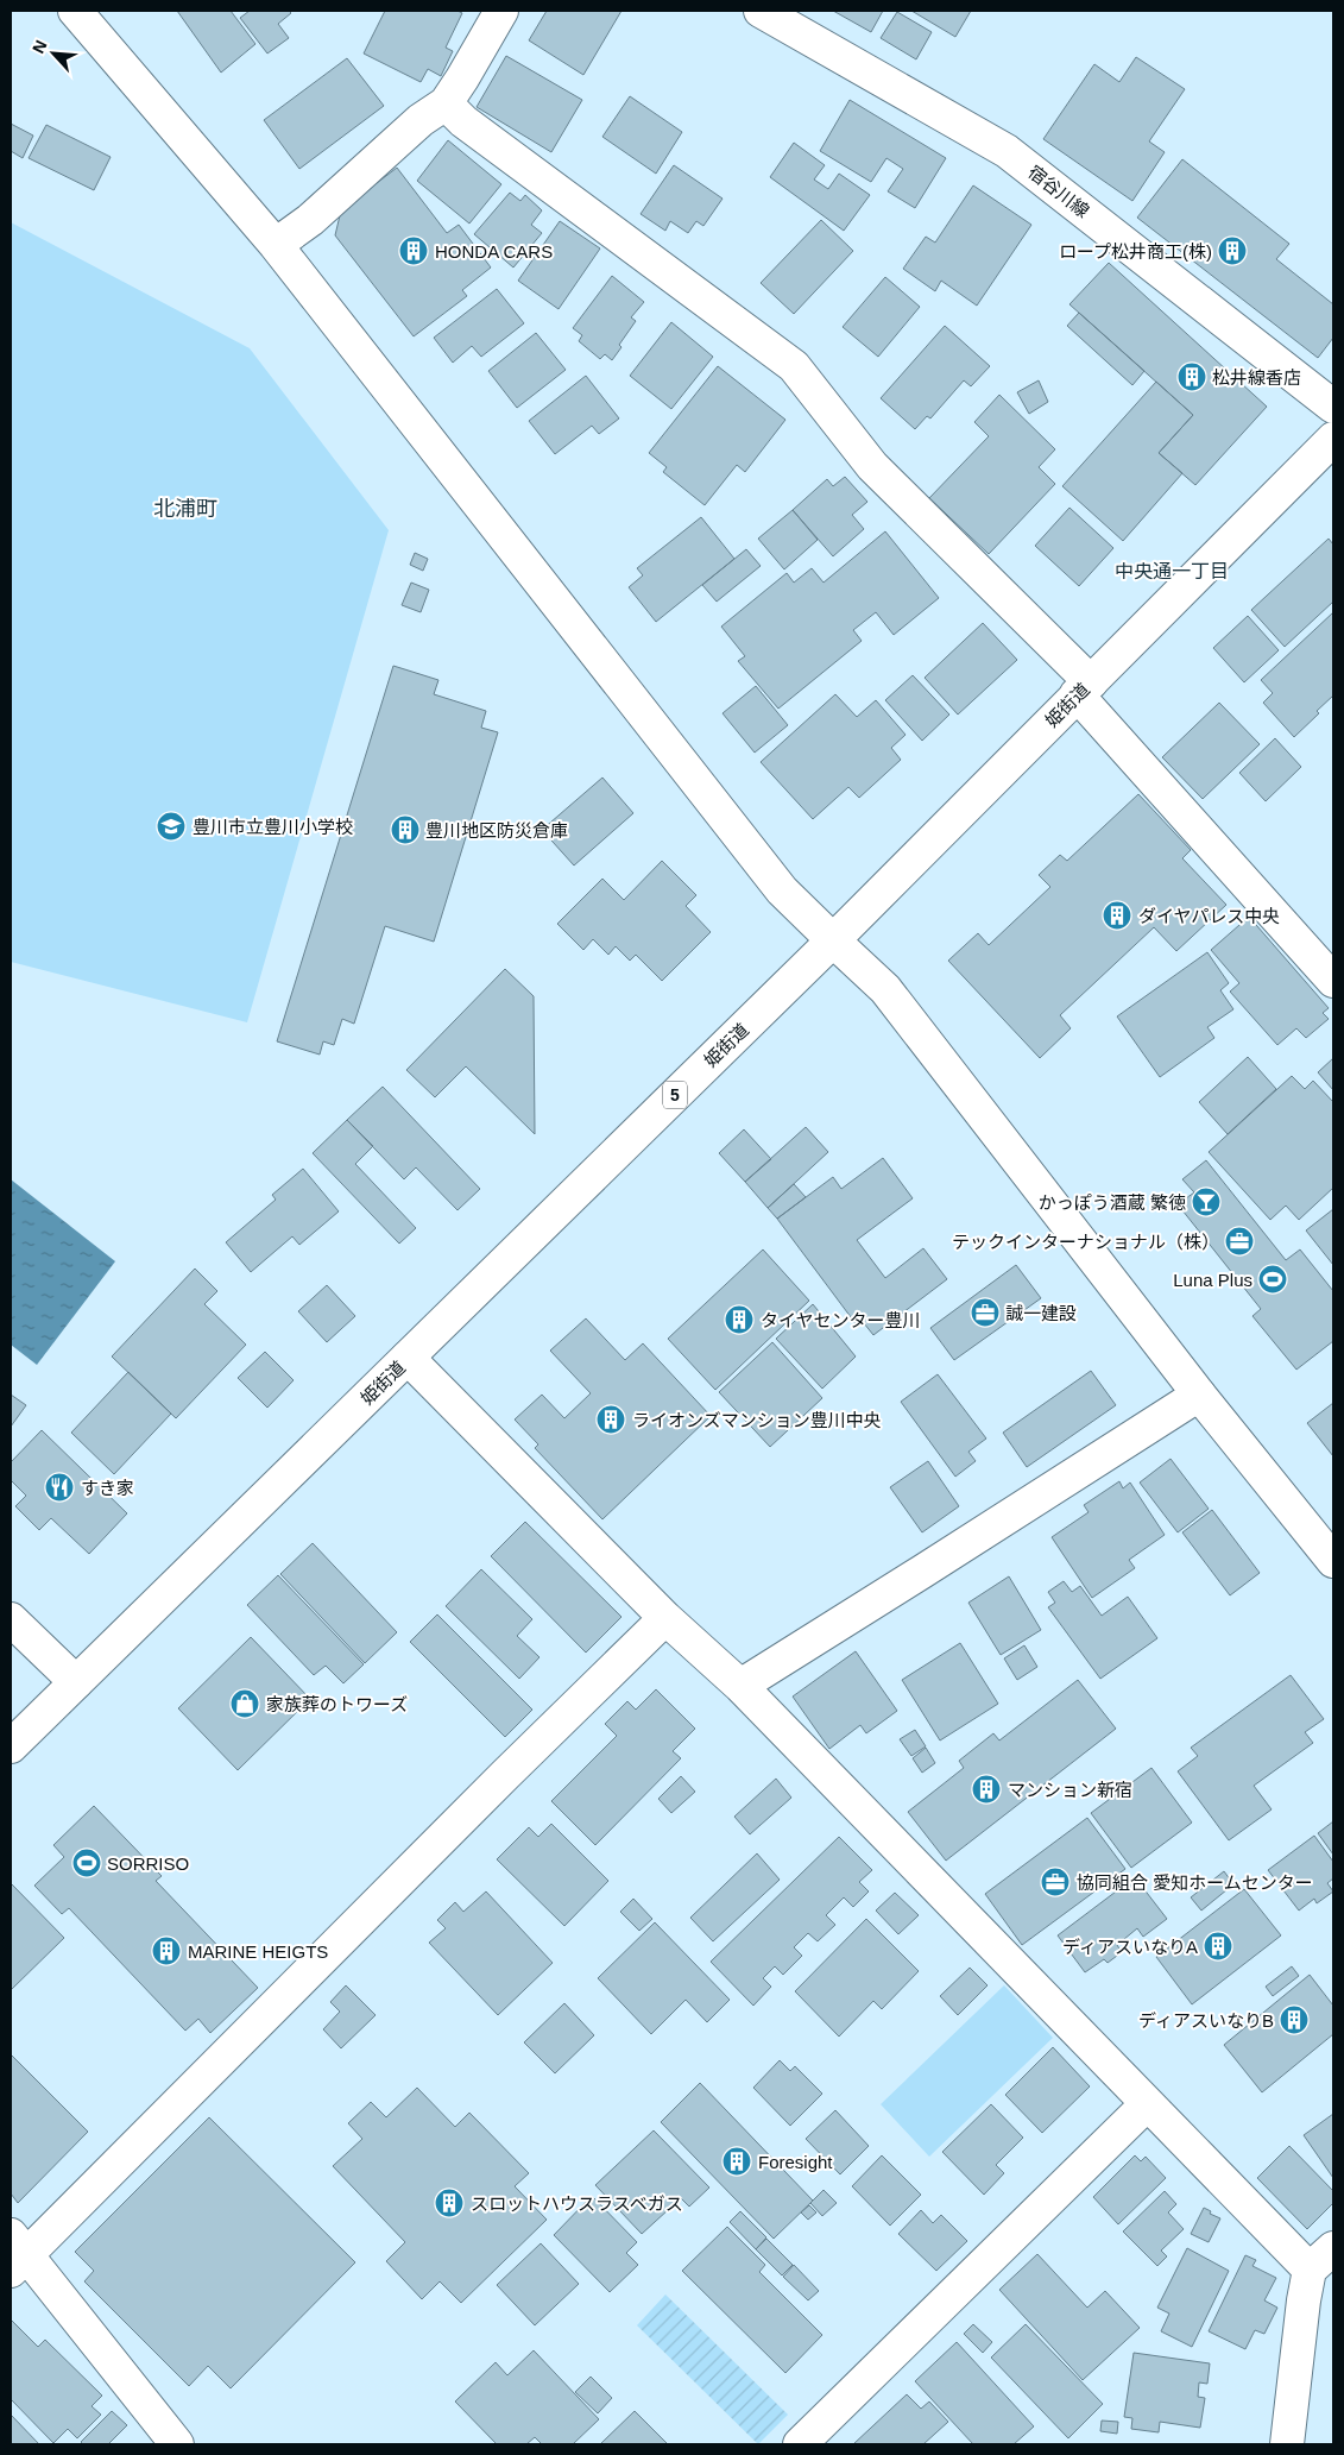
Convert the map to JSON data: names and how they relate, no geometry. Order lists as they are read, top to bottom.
{
  "streets": {
    "street": ["宿谷川線", "姫街道", "5"]
  },
  "districts": ["北浦町", "中央通一丁目"],
  "places": {
    "building": [
      "HONDA CARS",
      "ロープ松井商工(株)",
      "松井線香店",
      "豊川地区防災倉庫",
      "ダイヤパレス中央",
      "タイヤセンター豊川",
      "ライオンズマンション豊川中央",
      "マンション新宿",
      "ディアスいなりA",
      "MARINE HEIGTS",
      "ディアスいなりB",
      "Foresight",
      "スロットハウスラスベガス"
    ],
    "school or university": ["豊川市立豊川小学校"],
    "bar": ["かっぽう酒蔵 繁徳"],
    "office": ["テックインターナショナル（株）", "誠一建設", "協同組合 愛知ホームセンター"],
    "sports": ["Luna Plus", "SORRISO"],
    "restaurant": ["すき家"],
    "shop": ["家族葬のトワーズ"]
  },
  "north": "top left"
}
